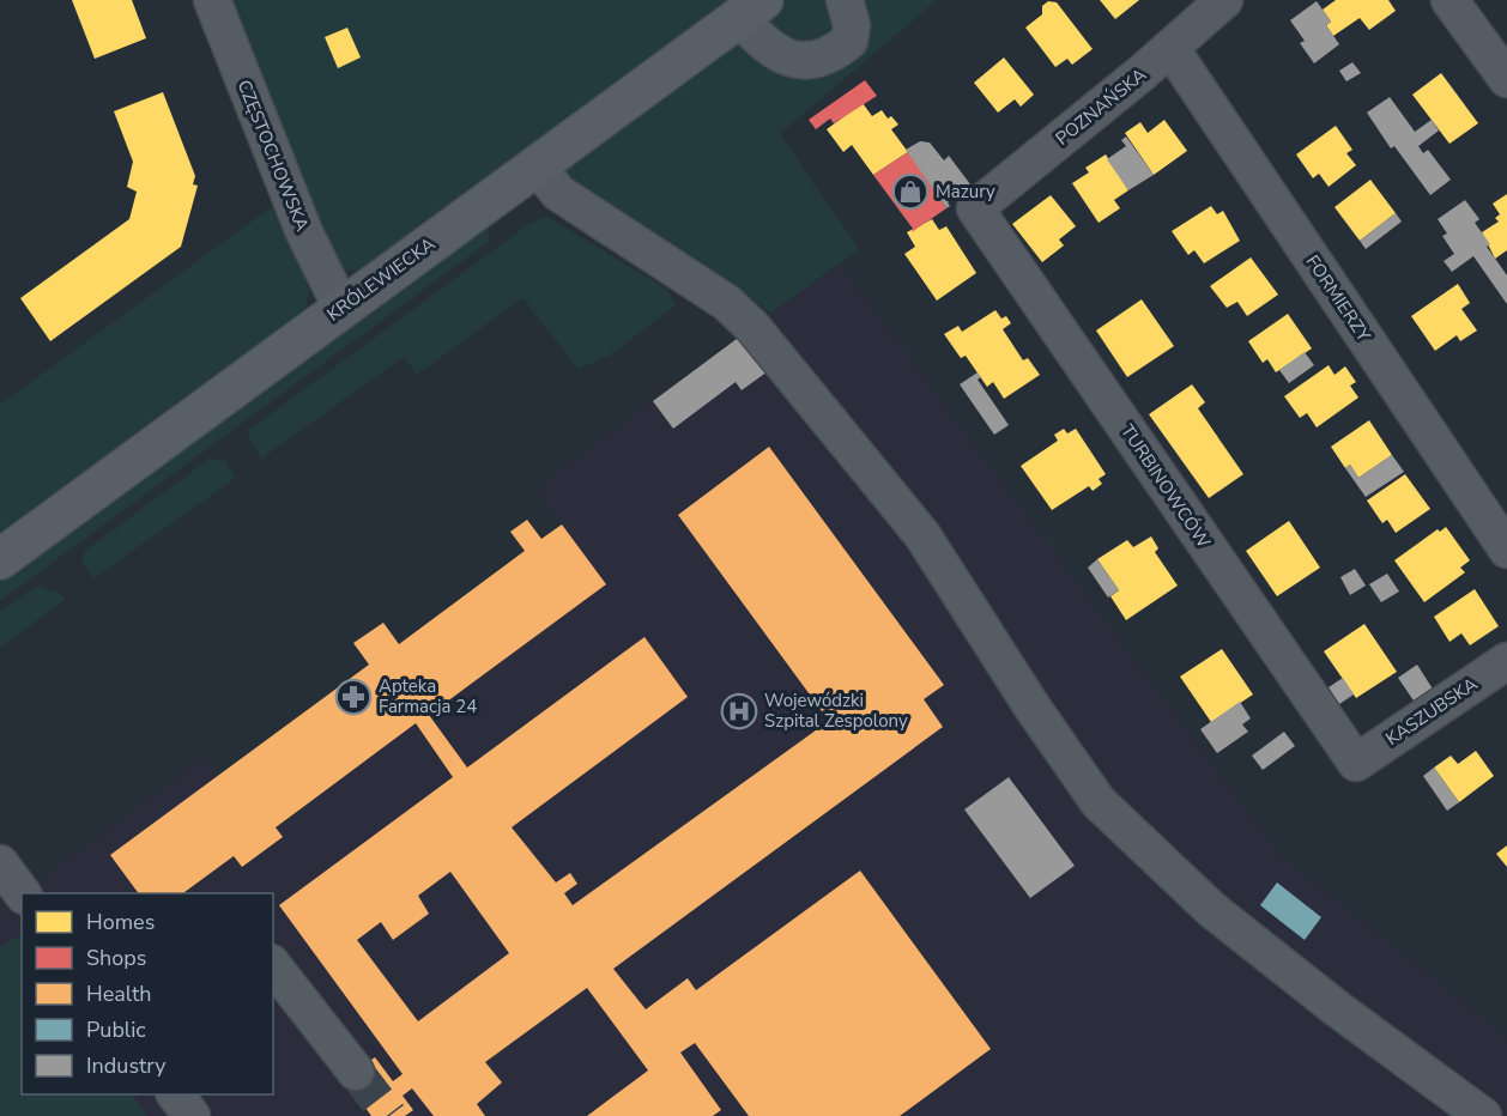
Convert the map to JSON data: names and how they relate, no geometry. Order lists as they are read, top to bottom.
{
  "streets": {
    "main road": ["KRÓLEWIECKA"],
    "street": [
      "POZNAŃSKA",
      "CZĘSTOCHOWSKA",
      "FORMIERZY",
      "TURBINOWCÓW",
      "KASZUBSKA"
    ]
  },
  "crossings": [
    ["POZNAŃSKA", "FORMIERZY"],
    ["POZNAŃSKA", "TURBINOWCÓW"],
    ["CZĘSTOCHOWSKA", "KRÓLEWIECKA"],
    ["TURBINOWCÓW", "KASZUBSKA"]
  ],
  "places": {
    "shop": ["Mazury"],
    "pharmacy": ["Apteka Farmacja 24"],
    "hospital": ["Wojewódzki Szpital Zespolony"]
  },
  "legend": [
    "Homes",
    "Shops",
    "Health",
    "Public",
    "Industry"
  ]
}
